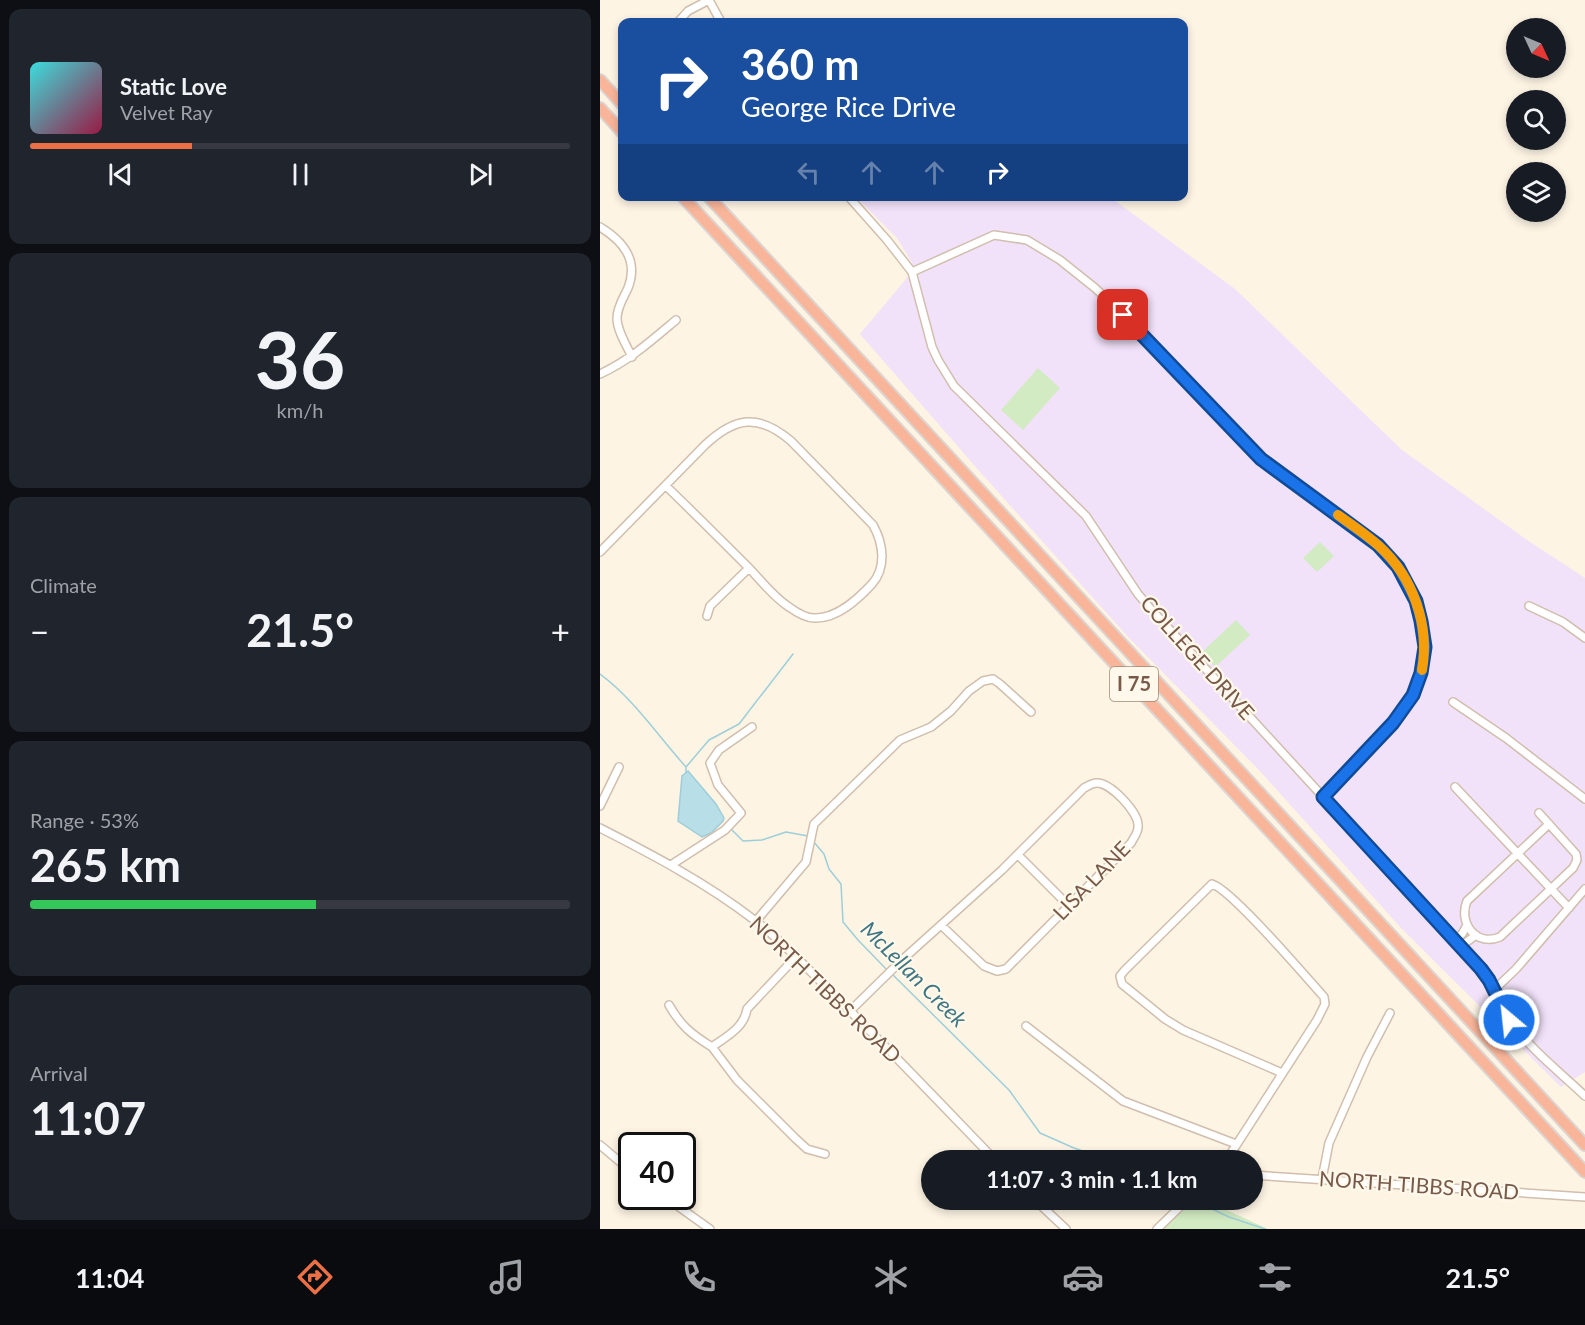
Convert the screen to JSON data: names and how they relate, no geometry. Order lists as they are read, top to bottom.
{
  "streets": {
    "highway": ["I 75"],
    "street": ["COLLEGE DRIVE", "LISA LANE", "NORTH TIBBS ROAD"]
  },
  "crossings": [
    ["LISA LANE", "NORTH TIBBS ROAD"]
  ],
  "water": ["McLellan Creek"],
  "north": "bottom right",
  "page": {
    "turn": ["360 m", "George Rice Drive"],
    "song": ["Static Love", "Velvet Ray"],
    "tile": [
      ["36", "km/h"],
      "Climate",
      ["Range · 53%", "265 km"],
      ["Arrival", "11:07"]
    ],
    "heat": ["−", "21.5°", "+"],
    "limit": "40",
    "trip": "11:07 · 3 min · 1.1 km",
    "tabs": ["11:04", "21.5°"]
  }
}
